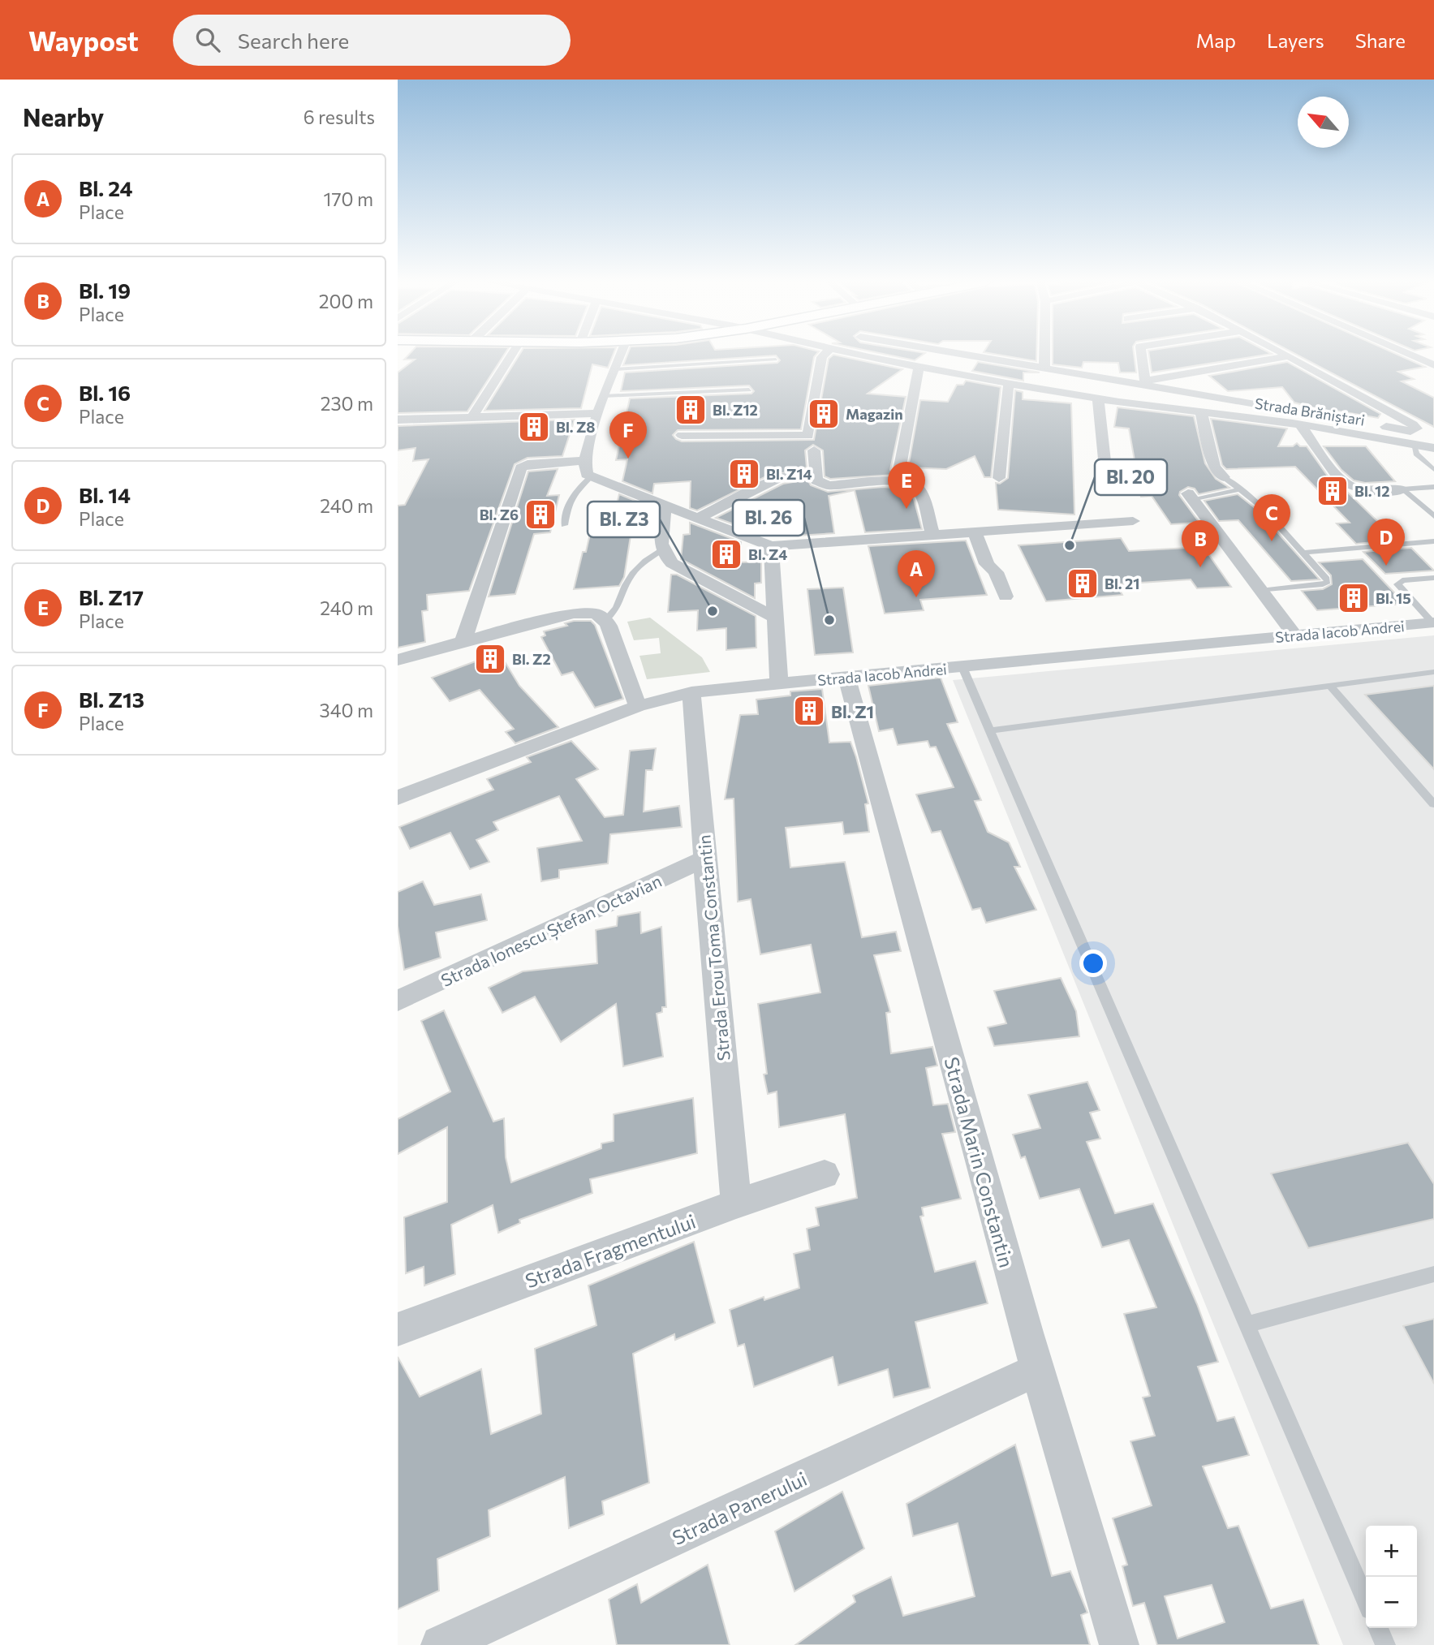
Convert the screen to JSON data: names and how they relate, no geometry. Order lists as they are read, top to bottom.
{
  "streets": {
    "street": [
      "Strada Brăniștari",
      "Strada Iacob Andrei",
      "Strada Ionescu Ștefan Octavian",
      "Strada Erou Toma Constantin",
      "Strada Marin Constantin",
      "Strada Fragmentului",
      "Strada Panerului"
    ]
  },
  "crossings": [
    ["Strada Iacob Andrei", "Strada Erou Toma Constantin"],
    ["Strada Iacob Andrei", "Strada Marin Constantin"],
    ["Strada Ionescu Ștefan Octavian", "Strada Erou Toma Constantin"],
    ["Strada Erou Toma Constantin", "Strada Fragmentului"],
    ["Strada Marin Constantin", "Strada Panerului"]
  ],
  "places": {
    "building": [
      "Bl. Z12",
      "Magazin",
      "Bl. Z8",
      "Bl. Z14",
      "Bl. 12",
      "Bl. Z6",
      "Bl. Z4",
      "Bl. 21",
      "Bl. 15",
      "Bl. Z2",
      "Bl. Z1"
    ],
    "other": ["Bl. 20", "Bl. Z3", "Bl. 26"]
  },
  "north": "top left",
  "page": {
    "header": "Waypost",
    "search": "Search here",
    "nav": ["Map", "Layers", "Share"],
    "heading": ["Nearby", "6 results"],
    "list": [
      {
        "mark": "A",
        "name": "Bl. 24",
        "note": "Place",
        "value": "170 m"
      },
      {
        "mark": "B",
        "name": "Bl. 19",
        "note": "Place",
        "value": "200 m"
      },
      {
        "mark": "C",
        "name": "Bl. 16",
        "note": "Place",
        "value": "230 m"
      },
      {
        "mark": "D",
        "name": "Bl. 14",
        "note": "Place",
        "value": "240 m"
      },
      {
        "mark": "E",
        "name": "Bl. Z17",
        "note": "Place",
        "value": "240 m"
      },
      {
        "mark": "F",
        "name": "Bl. Z13",
        "note": "Place",
        "value": "340 m"
      }
    ],
    "pins": [
      "F",
      "E",
      "C",
      "D",
      "B",
      "A"
    ],
    "map_buttons": ["+", "−"]
  }
}
